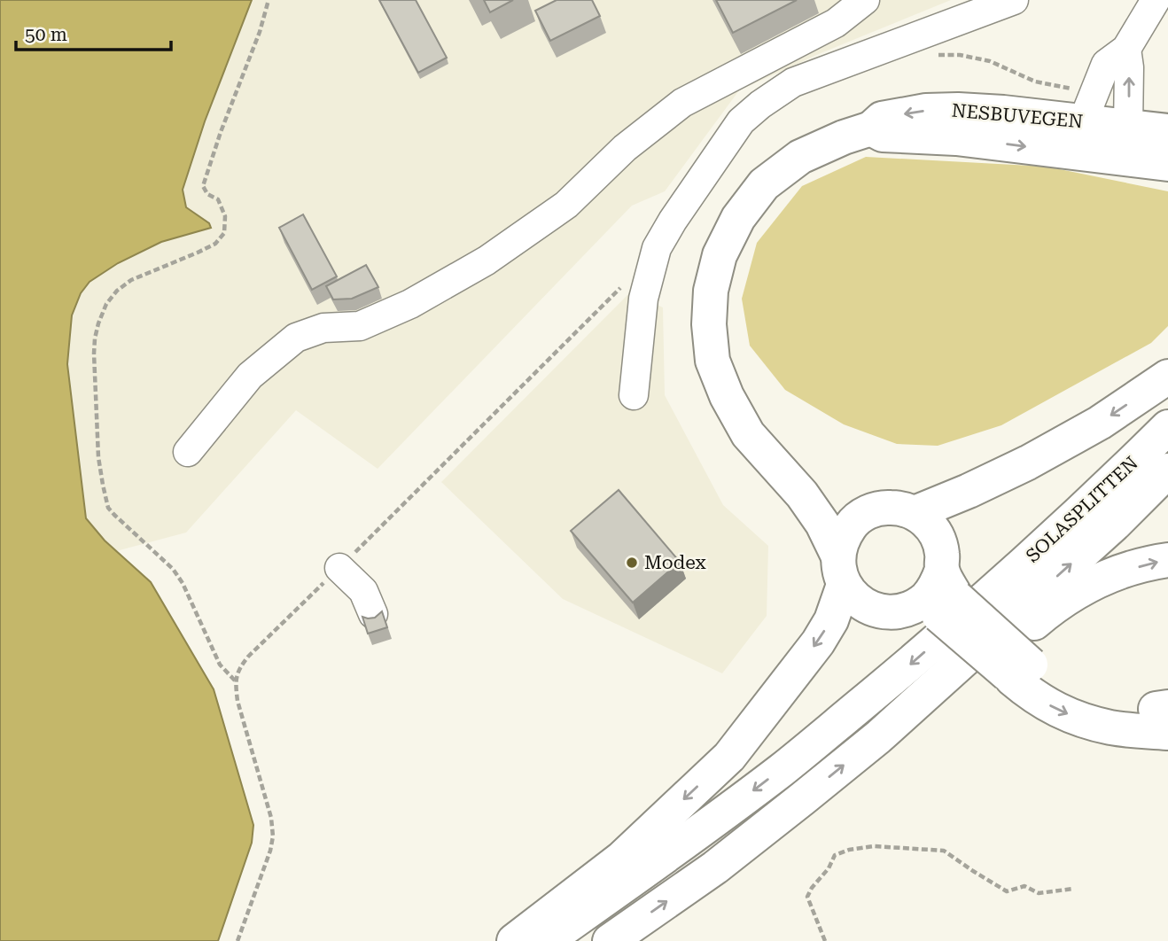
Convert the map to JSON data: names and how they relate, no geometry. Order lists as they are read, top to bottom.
{
  "streets": {
    "main road": ["NESBUVEGEN", "SOLASPLITTEN"]
  },
  "places": ["Modex"],
  "scale_bar": "50 m"
}
